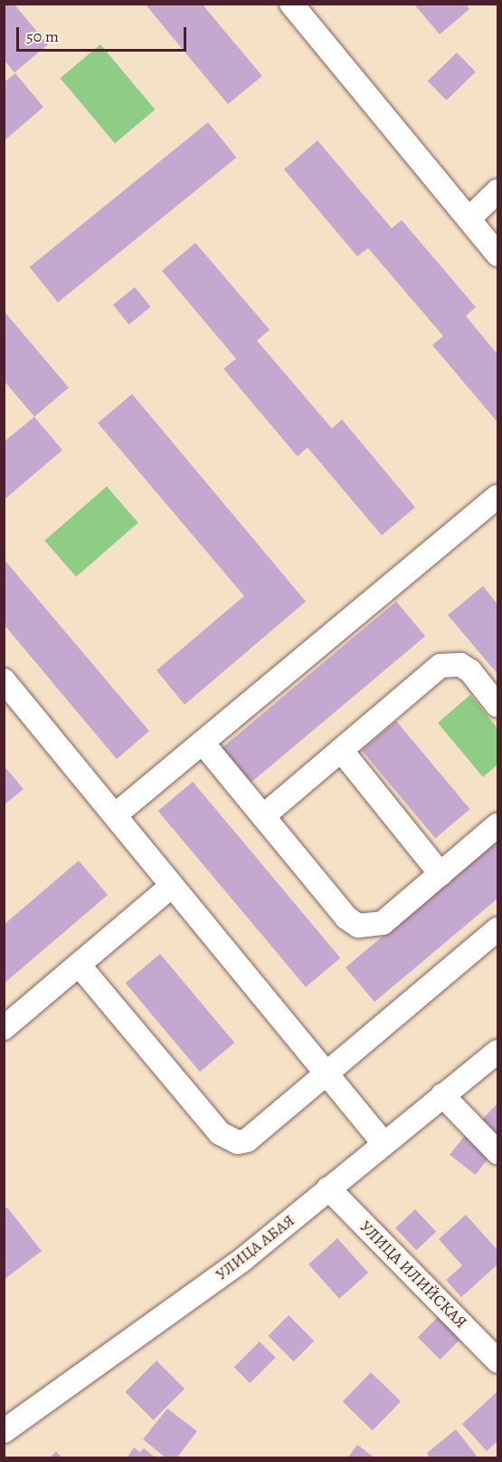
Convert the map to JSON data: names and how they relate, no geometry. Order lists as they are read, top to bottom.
{
  "streets": {
    "street": ["УЛИЦА АБАЯ", "УЛИЦА ИЛИЙСКАЯ"]
  },
  "crossings": [
    ["УЛИЦА АБАЯ", "УЛИЦА ИЛИЙСКАЯ"]
  ],
  "scale_bar": "50 m"
}
